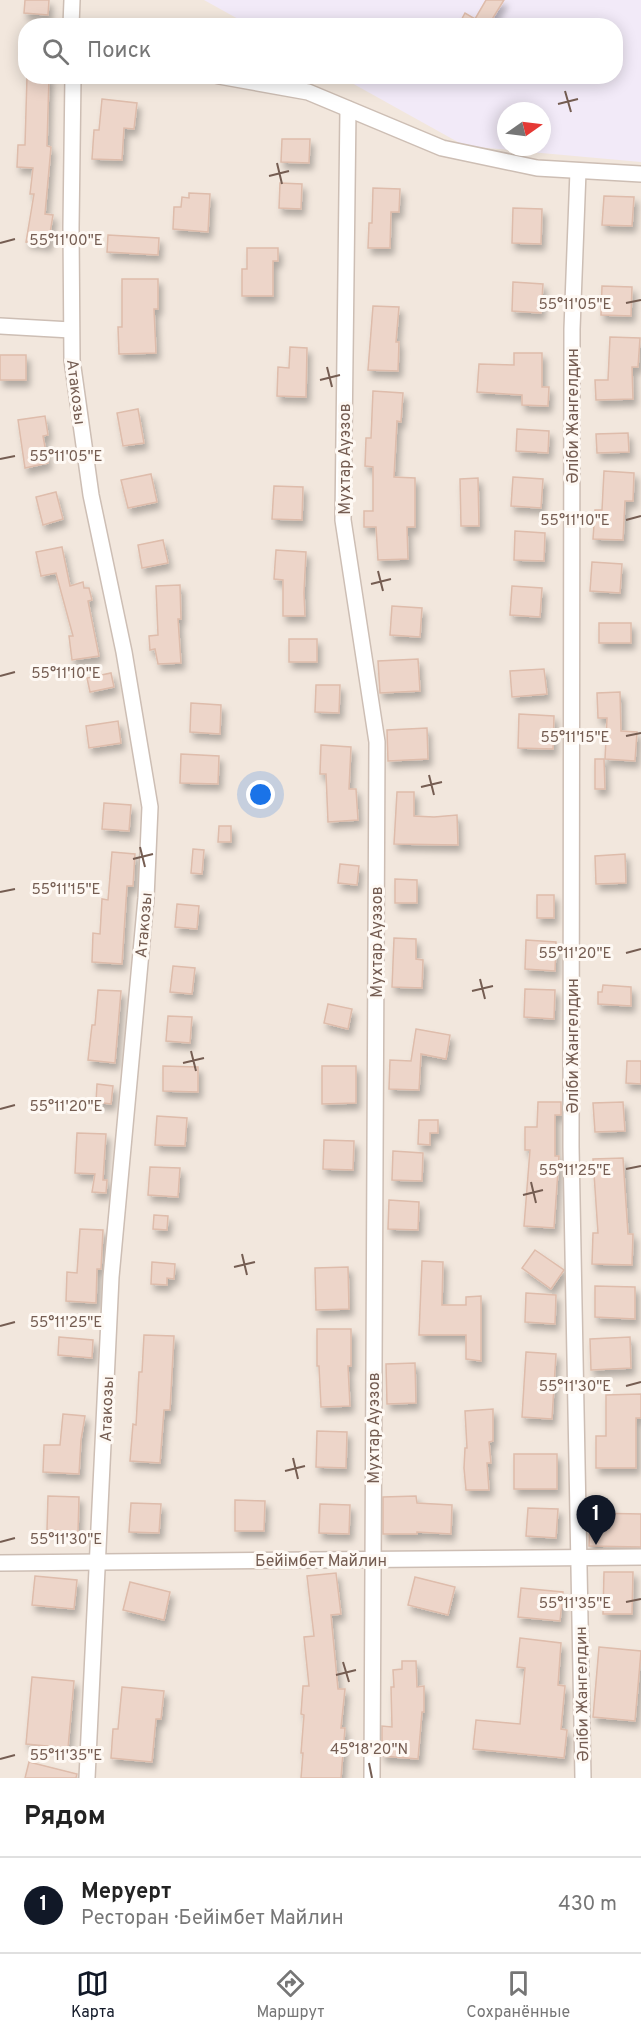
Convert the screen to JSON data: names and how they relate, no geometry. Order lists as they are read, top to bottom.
{
  "streets": {
    "street": [
      "Атакозы",
      "Әліби Жангелдин",
      "Мухтар Ауэзов",
      "Бейімбет Майлин"
    ]
  },
  "crossings": [
    ["Атакозы", "Бейімбет Майлин"],
    ["Әліби Жангелдин", "Бейімбет Майлин"],
    ["Мухтар Ауэзов", "Бейімбет Майлин"]
  ],
  "north": "right",
  "page": {
    "search": "Поиск",
    "pins": "1",
    "heading": "Рядом",
    "list": [
      {
        "mark": "1",
        "name": "Меруерт",
        "note": "Ресторан · Бейімбет Майлин",
        "value": "430 m"
      }
    ],
    "nav": ["Карта", "Маршрут", "Сохранённые"]
  },
  "coordinates": [
    "55°11'00\"E",
    "55°11'05\"E",
    "55°11'10\"E",
    "55°11'15\"E",
    "55°11'20\"E",
    "55°11'25\"E",
    "55°11'30\"E",
    "55°11'35\"E",
    "45°18'20\"N"
  ]
}
